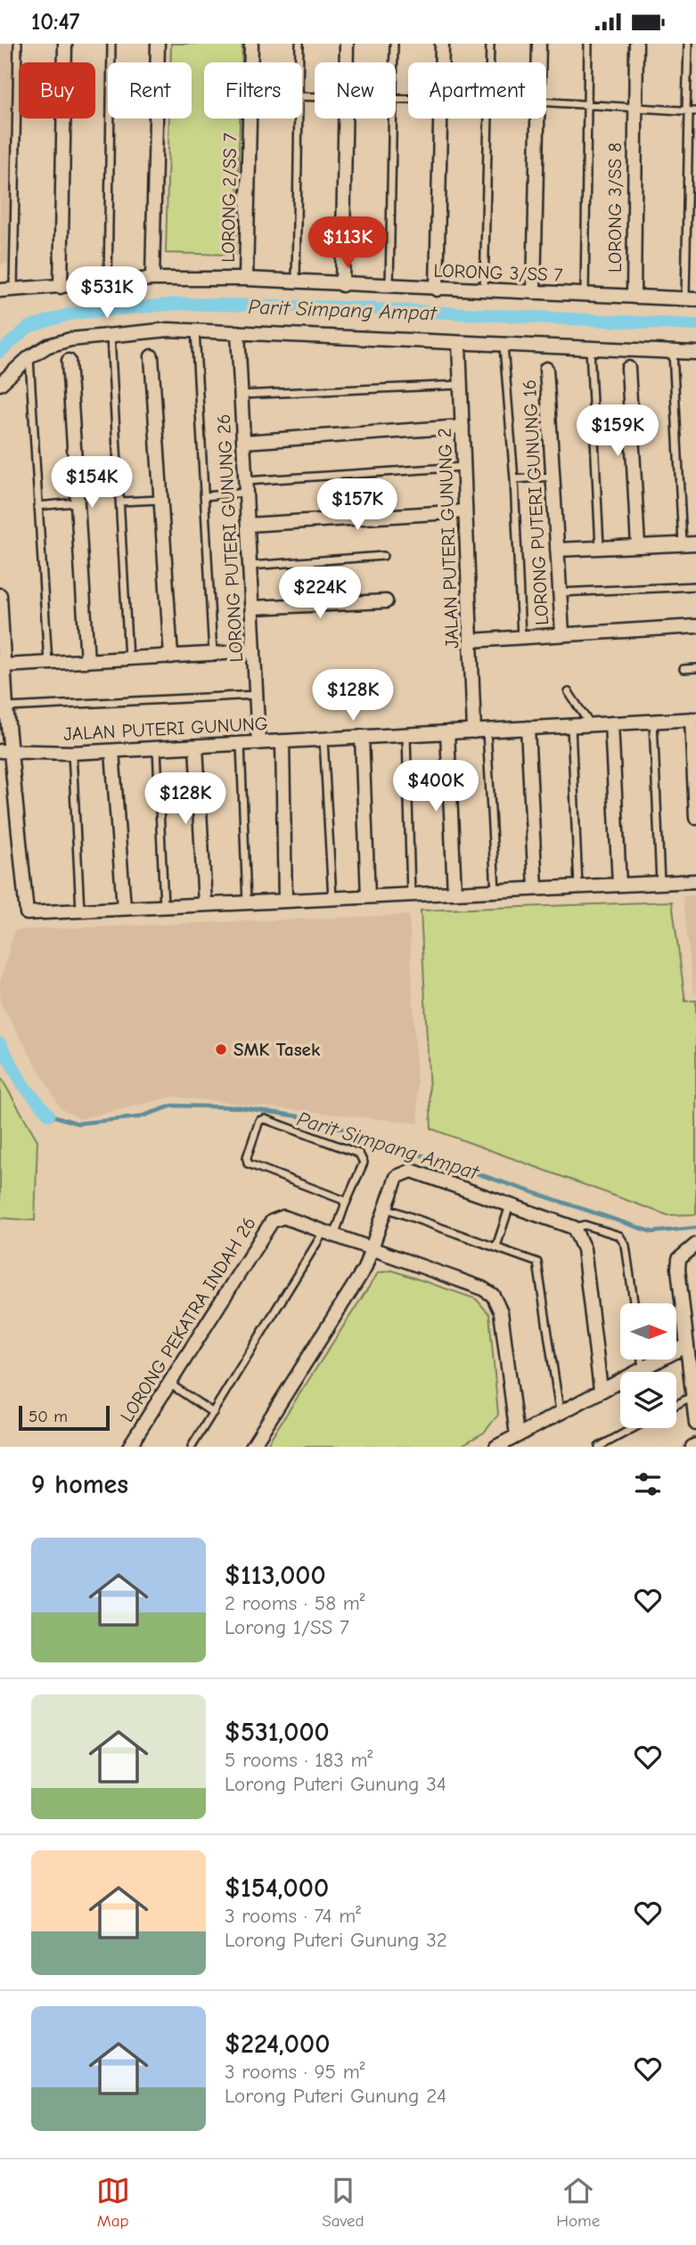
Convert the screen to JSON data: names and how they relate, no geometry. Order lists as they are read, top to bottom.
{
  "streets": {
    "street": [
      "LORONG 2/SS 7",
      "LORONG 3/SS 8",
      "LORONG 3/SS 7",
      "LORONG PUTERI GUNUNG 16",
      "LORONG PUTERI GUNUNG 26",
      "JALAN PUTERI GUNUNG 2",
      "JALAN PUTERI GUNUNG",
      "LORONG PEKATRA INDAH 26"
    ]
  },
  "crossings": [
    ["LORONG 2/SS 7", "LORONG 3/SS 7"],
    ["LORONG 3/SS 8", "LORONG 3/SS 7"],
    ["LORONG PUTERI GUNUNG 26", "JALAN PUTERI GUNUNG"],
    ["JALAN PUTERI GUNUNG 2", "JALAN PUTERI GUNUNG"]
  ],
  "water": ["Parit Simpang Ampat"],
  "places": ["SMK Tasek"],
  "scale_bar": "50 m",
  "north": "right",
  "page": {
    "status": "10:47",
    "chip": [
      "Buy",
      "Rent",
      "Filters",
      "New",
      "Apartment"
    ],
    "price": [
      "$113K",
      "$531K",
      "$159K",
      "$154K",
      "$157K",
      "$224K",
      "$128K",
      "$400K",
      "$128K"
    ],
    "scale": "50 m",
    "heading": "9 homes",
    "list": [
      {
        "name": "$113,000",
        "note": "2 rooms · 58 m² · Lorong 1/SS 7"
      },
      {
        "name": "$531,000",
        "note": "5 rooms · 183 m² · Lorong Puteri Gunung 34"
      },
      {
        "name": "$154,000",
        "note": "3 rooms · 74 m² · Lorong Puteri Gunung 32"
      },
      {
        "name": "$224,000",
        "note": "3 rooms · 95 m² · Lorong Puteri Gunung 24"
      }
    ],
    "tabs": ["Map", "Saved", "Home"]
  }
}
